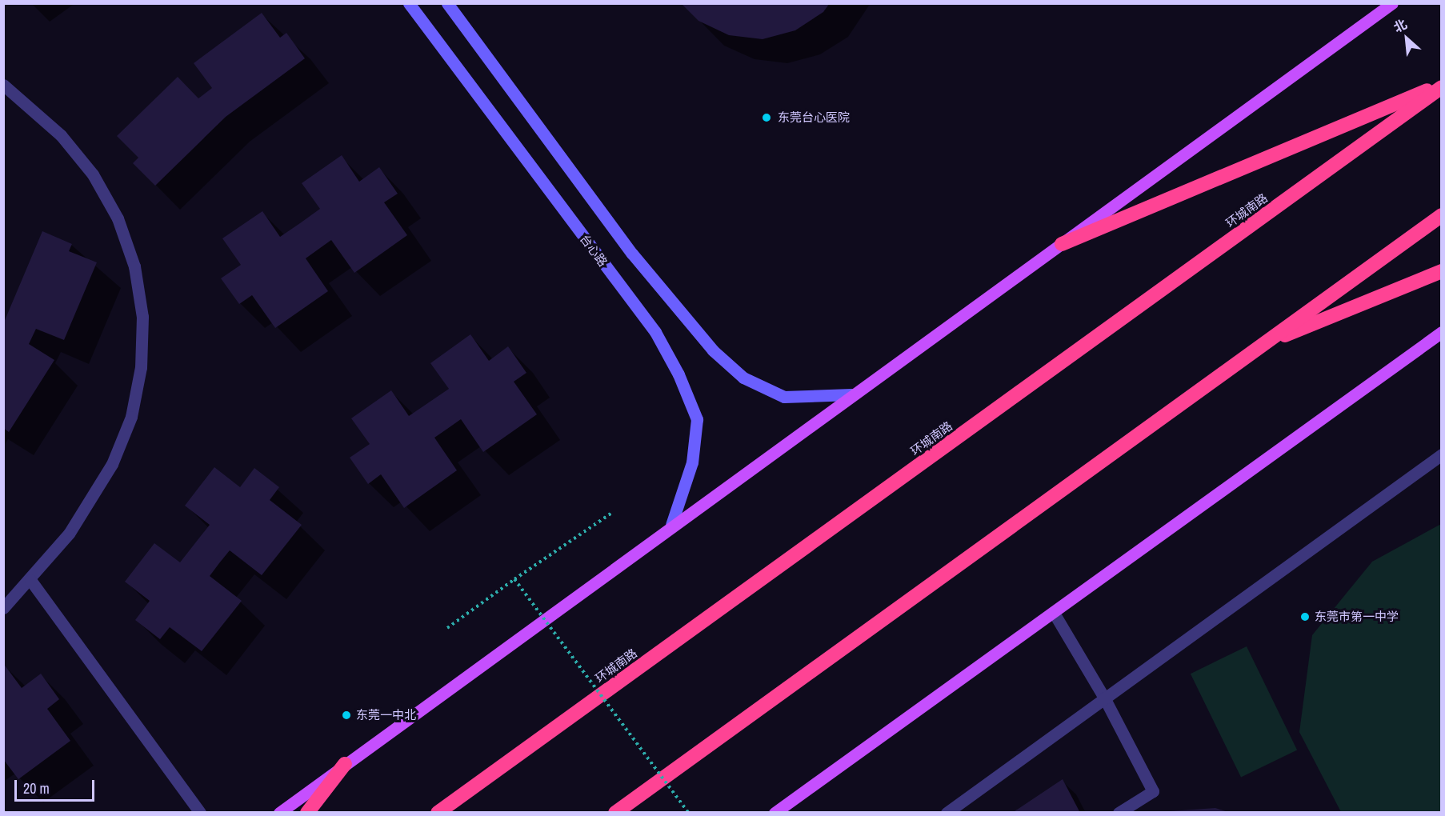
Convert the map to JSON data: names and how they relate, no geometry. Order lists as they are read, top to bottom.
{
  "streets": {
    "highway": ["环城南路"],
    "main road": ["台心路"]
  },
  "places": ["东莞台心医院", "东莞市第一中学", "东莞一中北"],
  "scale_bar": "20 m",
  "north": "top left"
}
